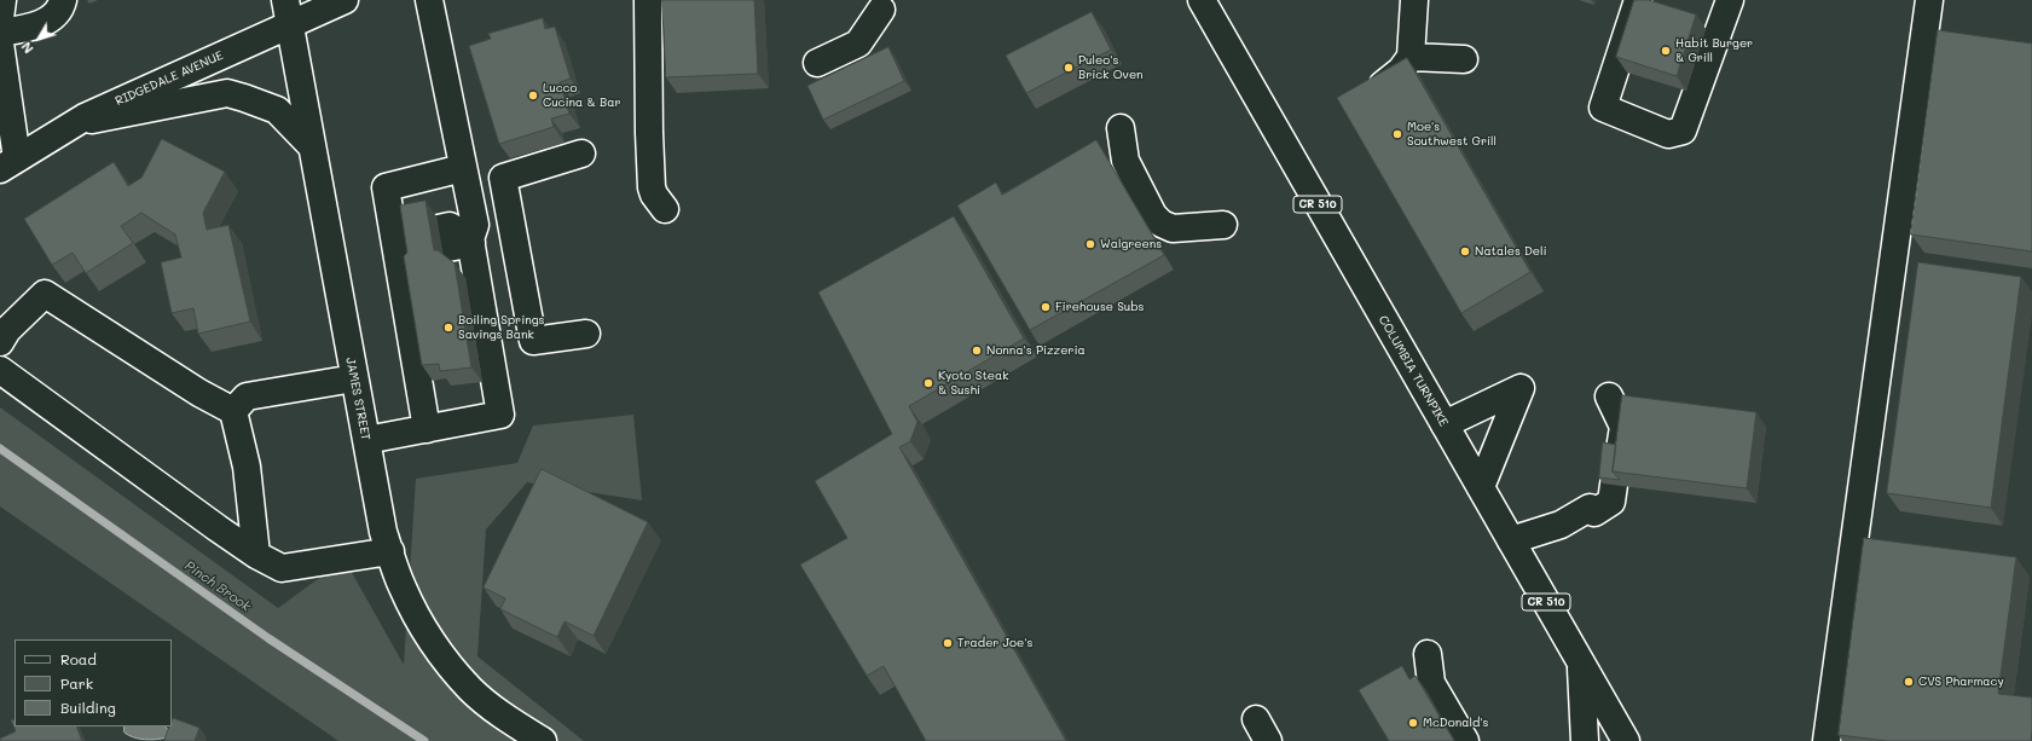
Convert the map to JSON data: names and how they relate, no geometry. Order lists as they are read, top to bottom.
{
  "streets": {
    "main road": [
      "RIDGEDALE AVENUE",
      "CR 510",
      "COLUMBIA TURNPIKE",
      "JAMES STREET"
    ]
  },
  "crossings": [
    ["RIDGEDALE AVENUE", "JAMES STREET"]
  ],
  "water": ["Pinch Brook"],
  "places": [
    "Habit Burger & Grill",
    "Puleo's Brick Oven",
    "Lucco Cucina & Bar",
    "Moe's Southwest Grill",
    "Walgreens",
    "Natales Deli",
    "Firehouse Subs",
    "Boiling Springs Savings Bank",
    "Nonna's Pizzeria",
    "Kyoto Steak & Sushi",
    "Trader Joe's",
    "CVS Pharmacy",
    "McDonald's"
  ],
  "legend": ["Road", "Park", "Building"],
  "north": "bottom left"
}
